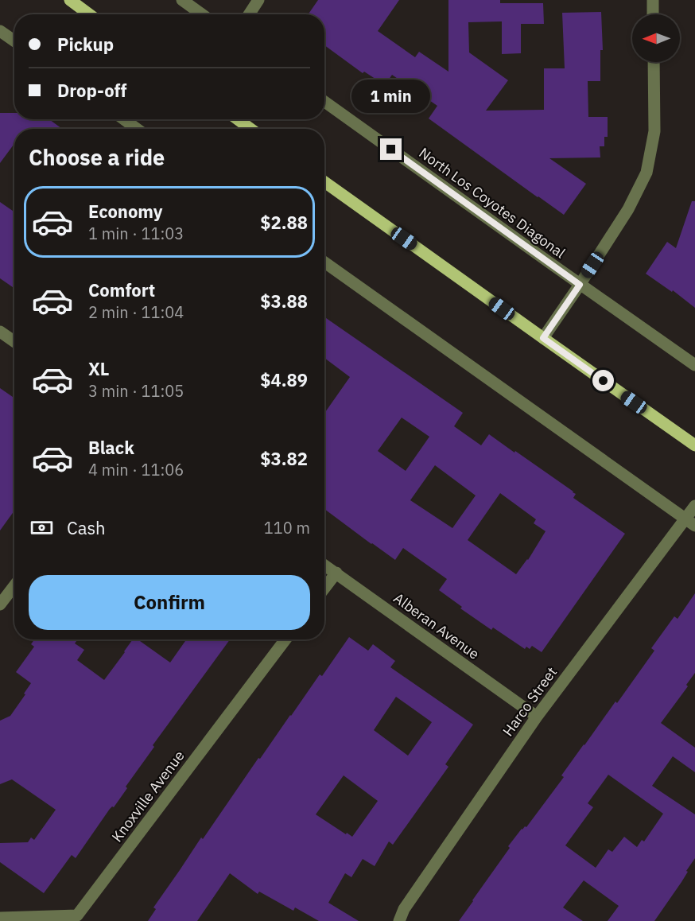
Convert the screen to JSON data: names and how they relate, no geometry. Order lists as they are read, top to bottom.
{
  "streets": {
    "street": [
      "North Los Coyotes Diagonal",
      "Alberan Avenue",
      "Harco Street",
      "Knoxville Avenue"
    ]
  },
  "crossings": [
    ["Alberan Avenue", "Harco Street"]
  ],
  "north": "left",
  "page": {
    "banner": ["Pickup", "Drop-off"],
    "bubble": "1 min",
    "heading": "Choose a ride",
    "list": [
      {
        "name": "Economy",
        "note": "1 min · 11:03",
        "value": "$2.88"
      },
      {
        "name": "Comfort",
        "note": "2 min · 11:04",
        "value": "$3.88"
      },
      {
        "name": "XL",
        "note": "3 min · 11:05",
        "value": "$4.89"
      },
      {
        "name": "Black",
        "note": "4 min · 11:06",
        "value": "$3.82"
      }
    ],
    "pay": ["Cash", "110 m"],
    "buttons": "Confirm"
  }
}
